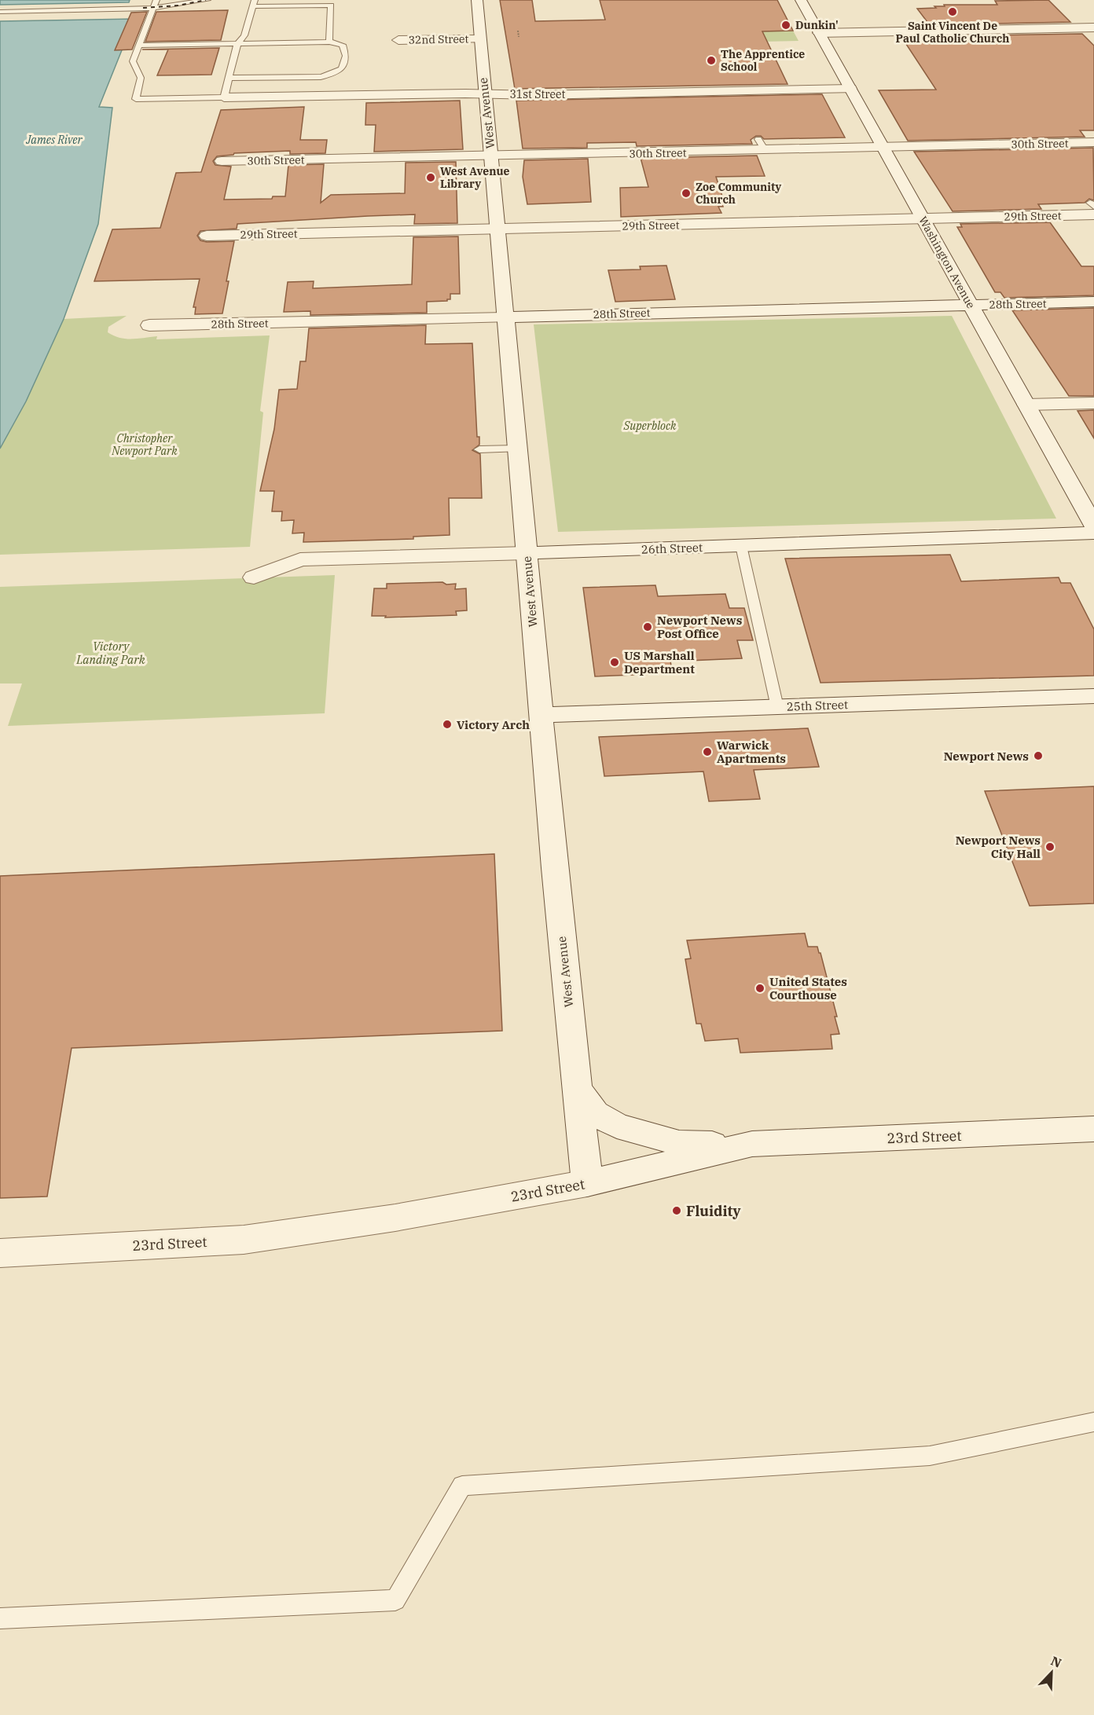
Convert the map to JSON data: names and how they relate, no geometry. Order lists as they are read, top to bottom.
{
  "streets": {
    "street": [
      "32nd Street",
      "31st Street",
      "West Avenue",
      "30th Street",
      "29th Street",
      "Washington Avenue",
      "28th Street",
      "26th Street",
      "25th Street",
      "23rd Street"
    ]
  },
  "crossings": [
    ["32nd Street", "West Avenue"],
    ["31st Street", "West Avenue"],
    ["31st Street", "Washington Avenue"],
    ["West Avenue", "30th Street"],
    ["West Avenue", "29th Street"],
    ["West Avenue", "28th Street"],
    ["West Avenue", "26th Street"],
    ["West Avenue", "25th Street"],
    ["West Avenue", "23rd Street"],
    ["30th Street", "Washington Avenue"],
    ["29th Street", "Washington Avenue"],
    ["Washington Avenue", "28th Street"]
  ],
  "water": ["James River"],
  "parks": ["Superblock", "Christopher Newport Park", "Victory Landing Park"],
  "places": [
    "Saint Vincent De Paul Catholic Church",
    "Dunkin'",
    "The Apprentice School",
    "West Avenue Library",
    "Zoe Community Church",
    "Newport News Post Office",
    "US Marshall Department",
    "Victory Arch",
    "Warwick Apartments",
    "Newport News",
    "Newport News City Hall",
    "United States Courthouse",
    "Fluidity"
  ],
  "north": "top right"
}
